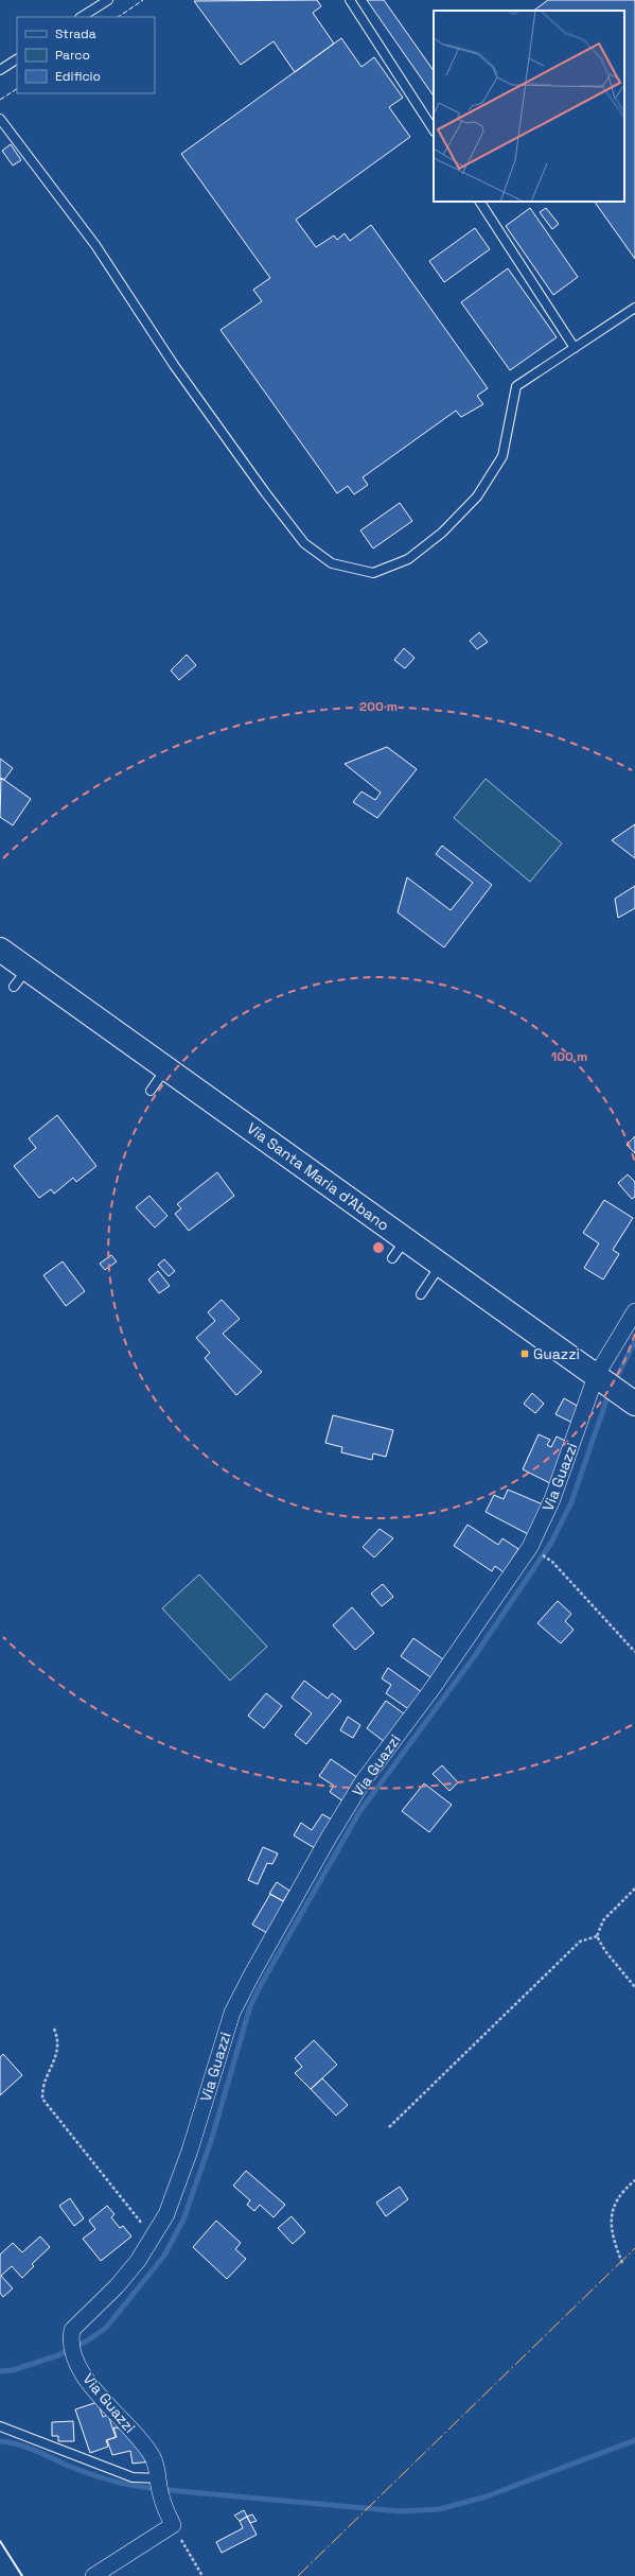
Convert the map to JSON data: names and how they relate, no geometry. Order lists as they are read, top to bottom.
{
  "streets": {
    "street": ["Via Santa Maria d'Abano", "Via Guazzi"]
  },
  "crossings": [
    ["Via Santa Maria d'Abano", "Via Guazzi"]
  ],
  "places": {
    "transit": ["Guazzi"]
  },
  "legend": ["Strada", "Parco", "Edificio"],
  "rings": ["200 m", "100 m"]
}
